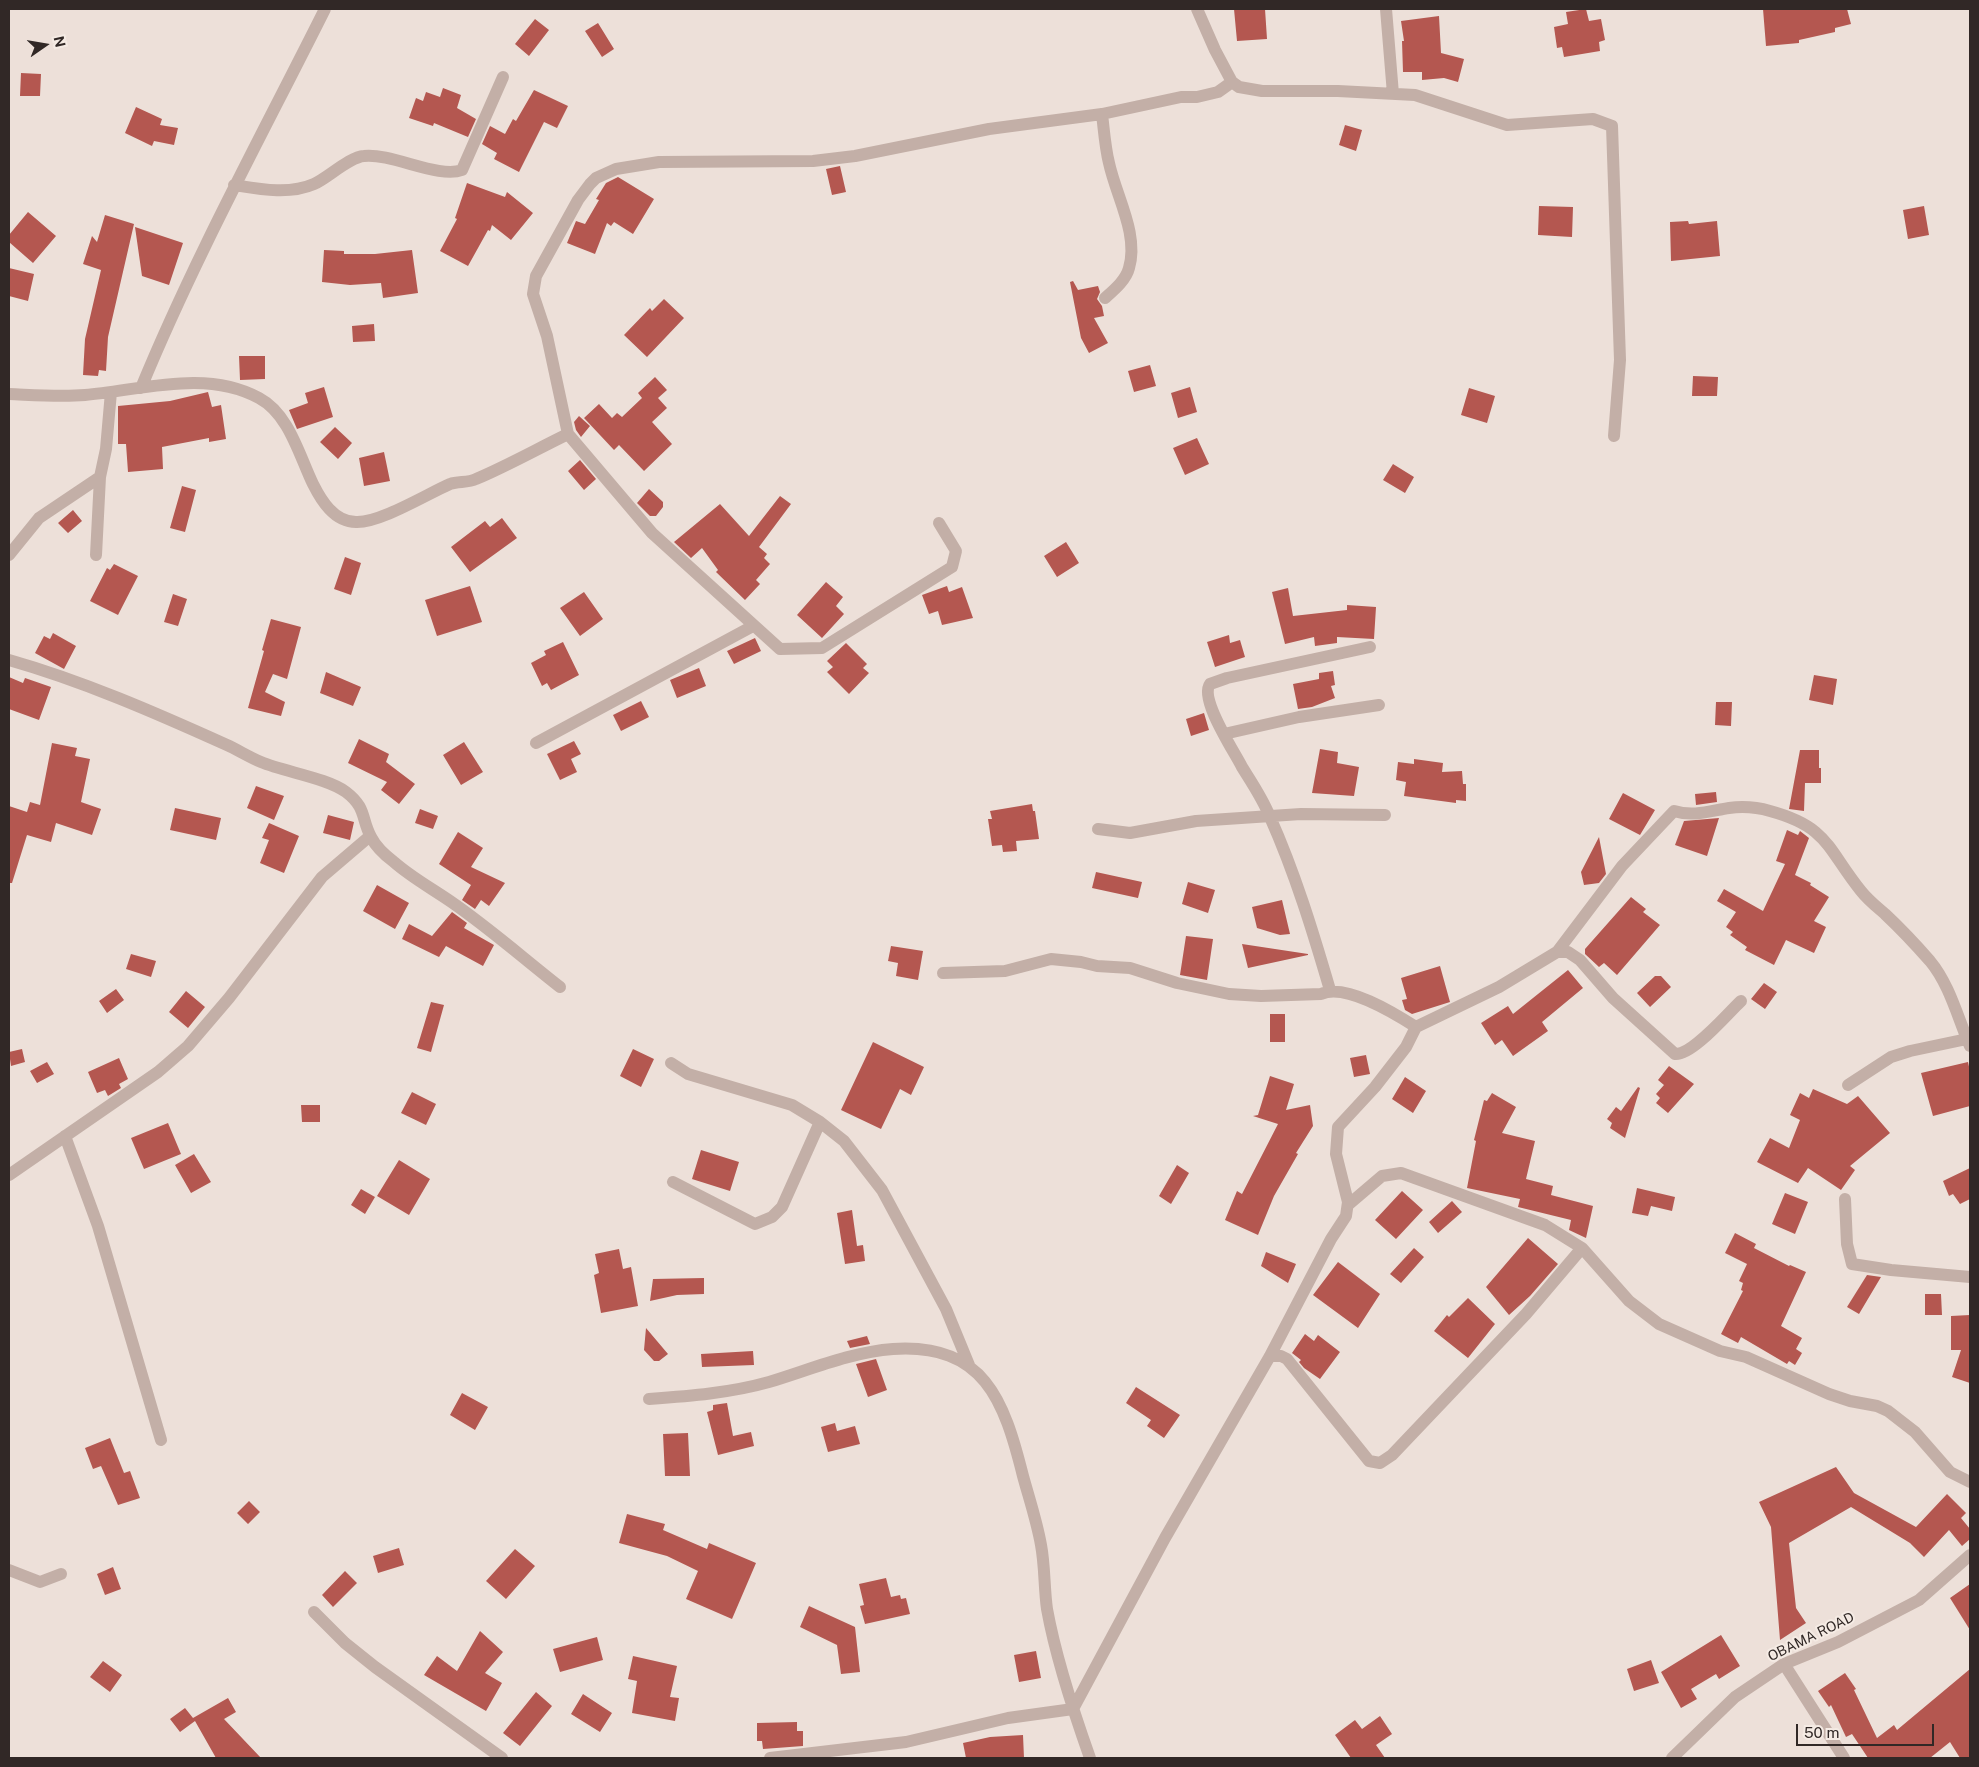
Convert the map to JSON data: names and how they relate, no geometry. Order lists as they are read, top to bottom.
{
  "streets": {
    "street": ["OBAMA ROAD"]
  },
  "scale_bar": "50 m",
  "north": "right"
}
